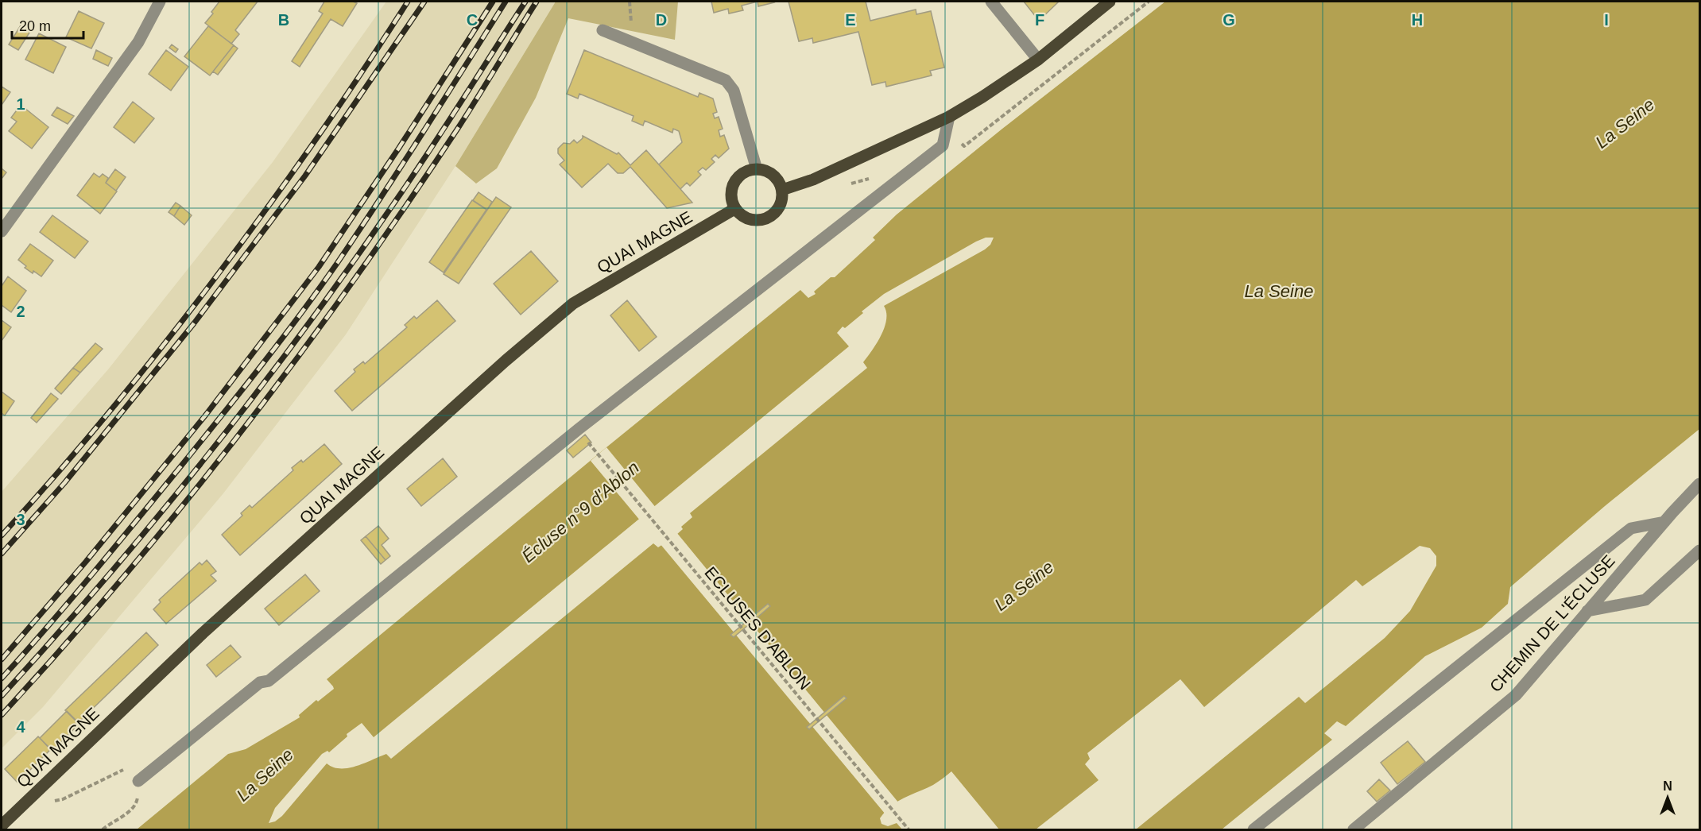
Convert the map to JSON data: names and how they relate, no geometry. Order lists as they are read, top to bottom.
{
  "streets": {
    "main road": ["QUAI MAGNE"],
    "street": ["CHEMIN DE L'ÉCLUSE"],
    "path": ["ECLUSES D'ABLON"]
  },
  "water": ["La Seine", "Écluse n°9 d'Ablon"],
  "scale_bar": "20 m",
  "north": "top",
  "grid": {
    "columns": [
      "B",
      "C",
      "D",
      "E",
      "F",
      "G",
      "H",
      "I"
    ],
    "rows": [
      "1",
      "2",
      "3",
      "4"
    ]
  }
}
